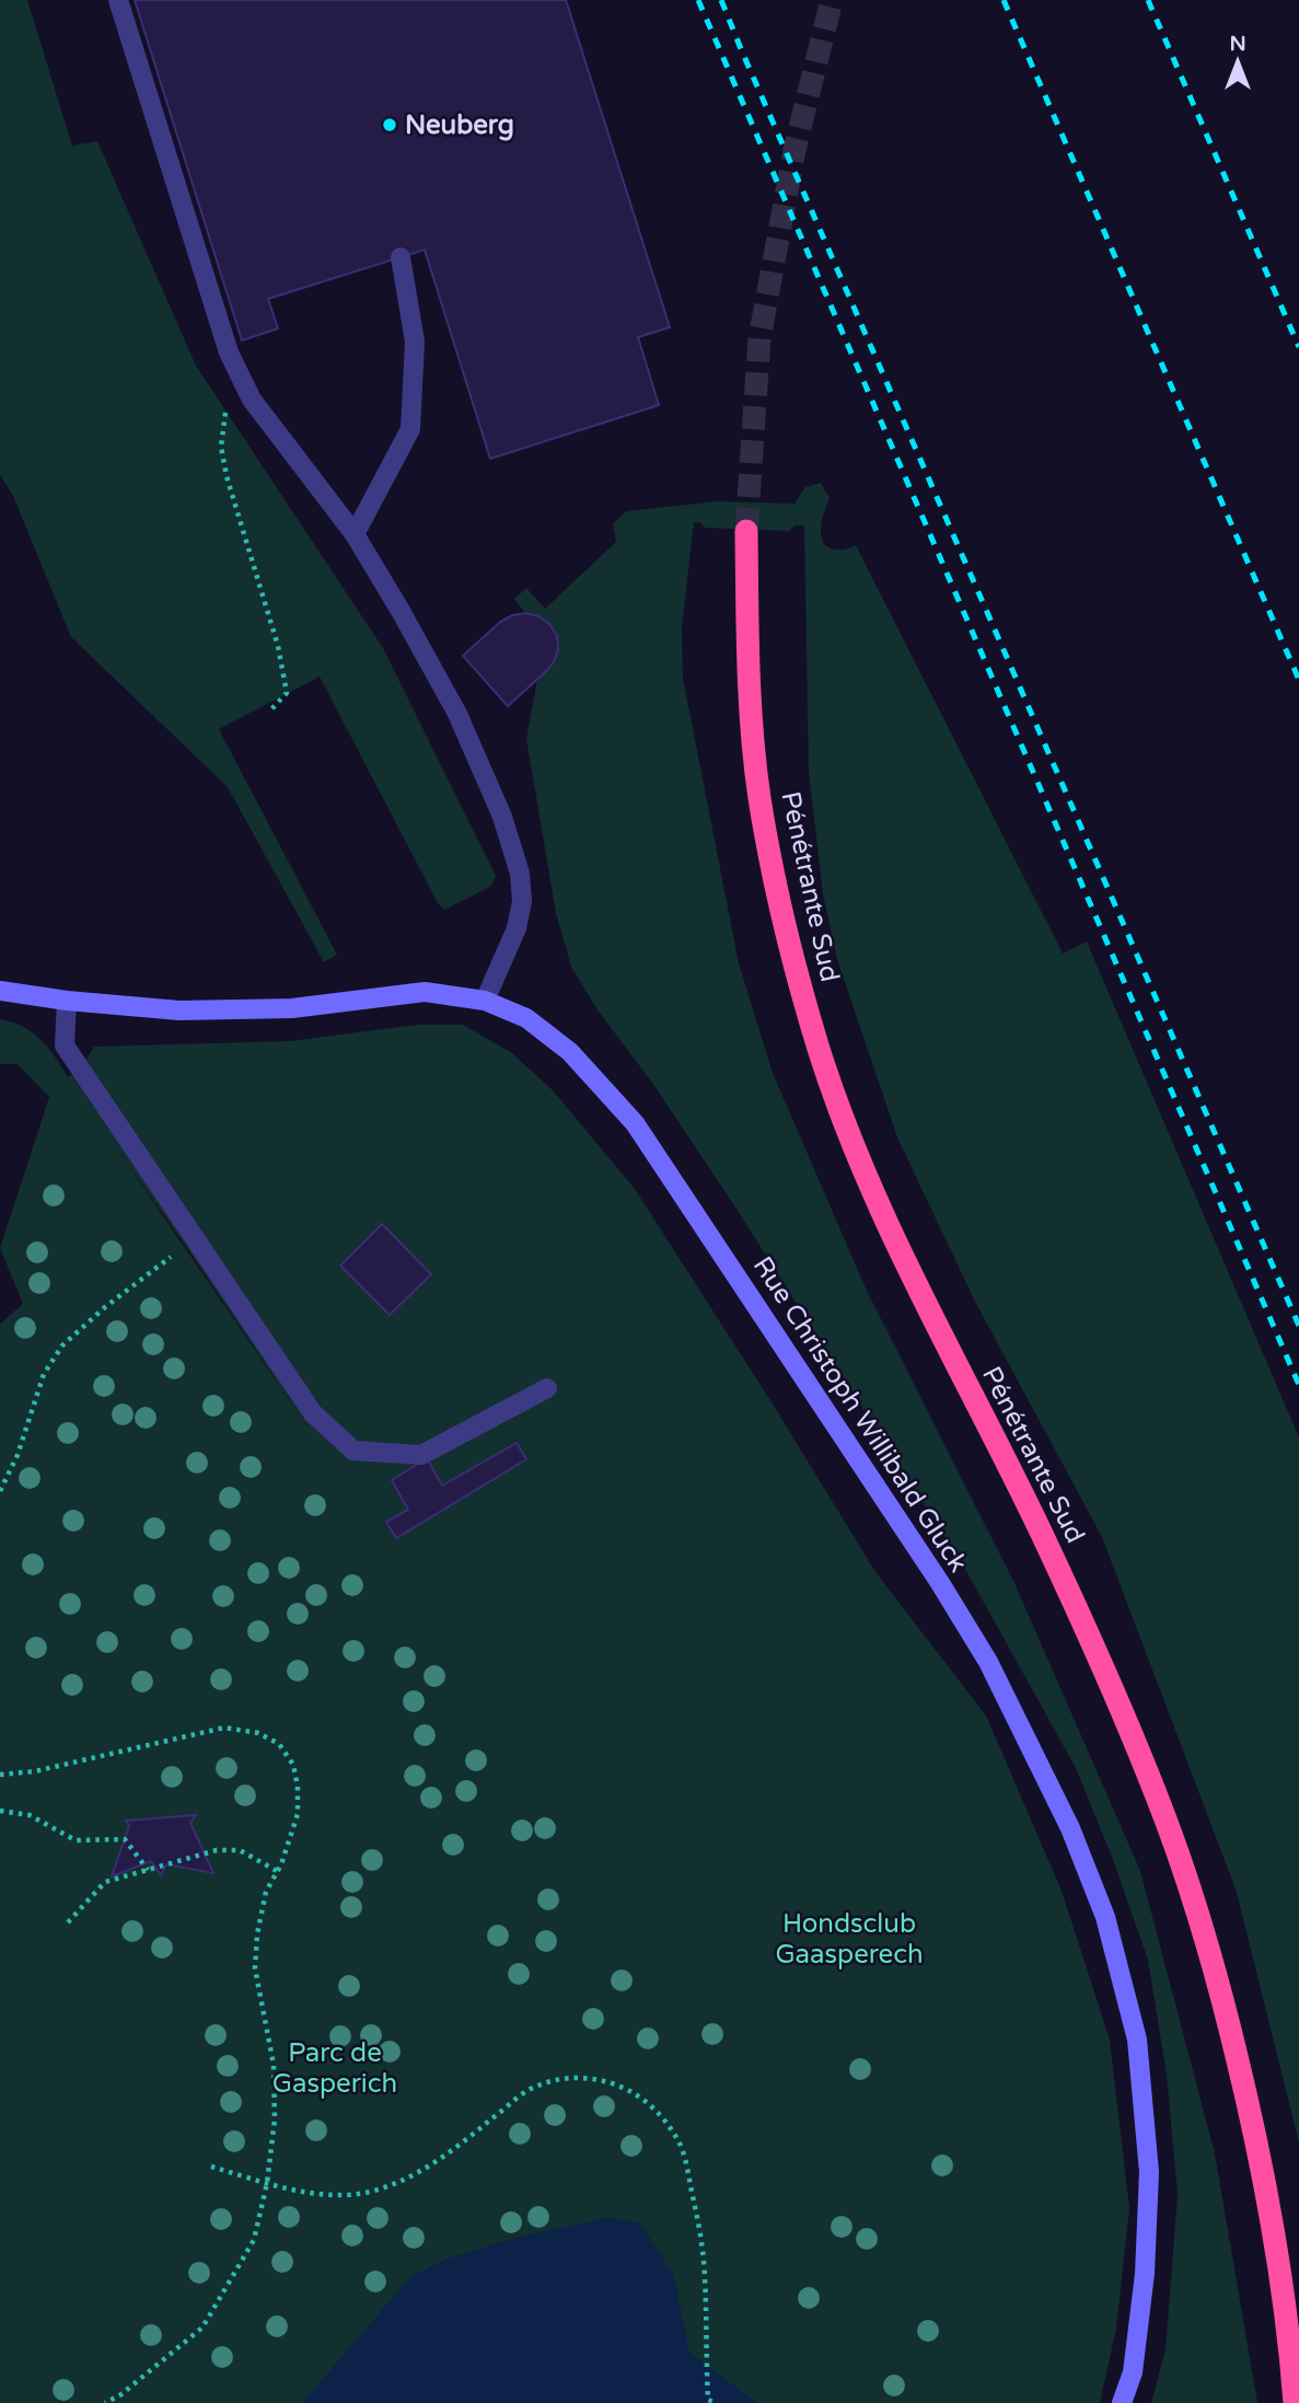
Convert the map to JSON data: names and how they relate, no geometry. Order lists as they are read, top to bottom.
{
  "streets": {
    "highway": ["Pénétrante Sud"],
    "street": ["Rue Christoph Willibald Gluck"]
  },
  "parks": ["Hondsclub Gaasperech", "Parc de Gasperich"],
  "places": ["Neuberg"],
  "north": "top"
}
